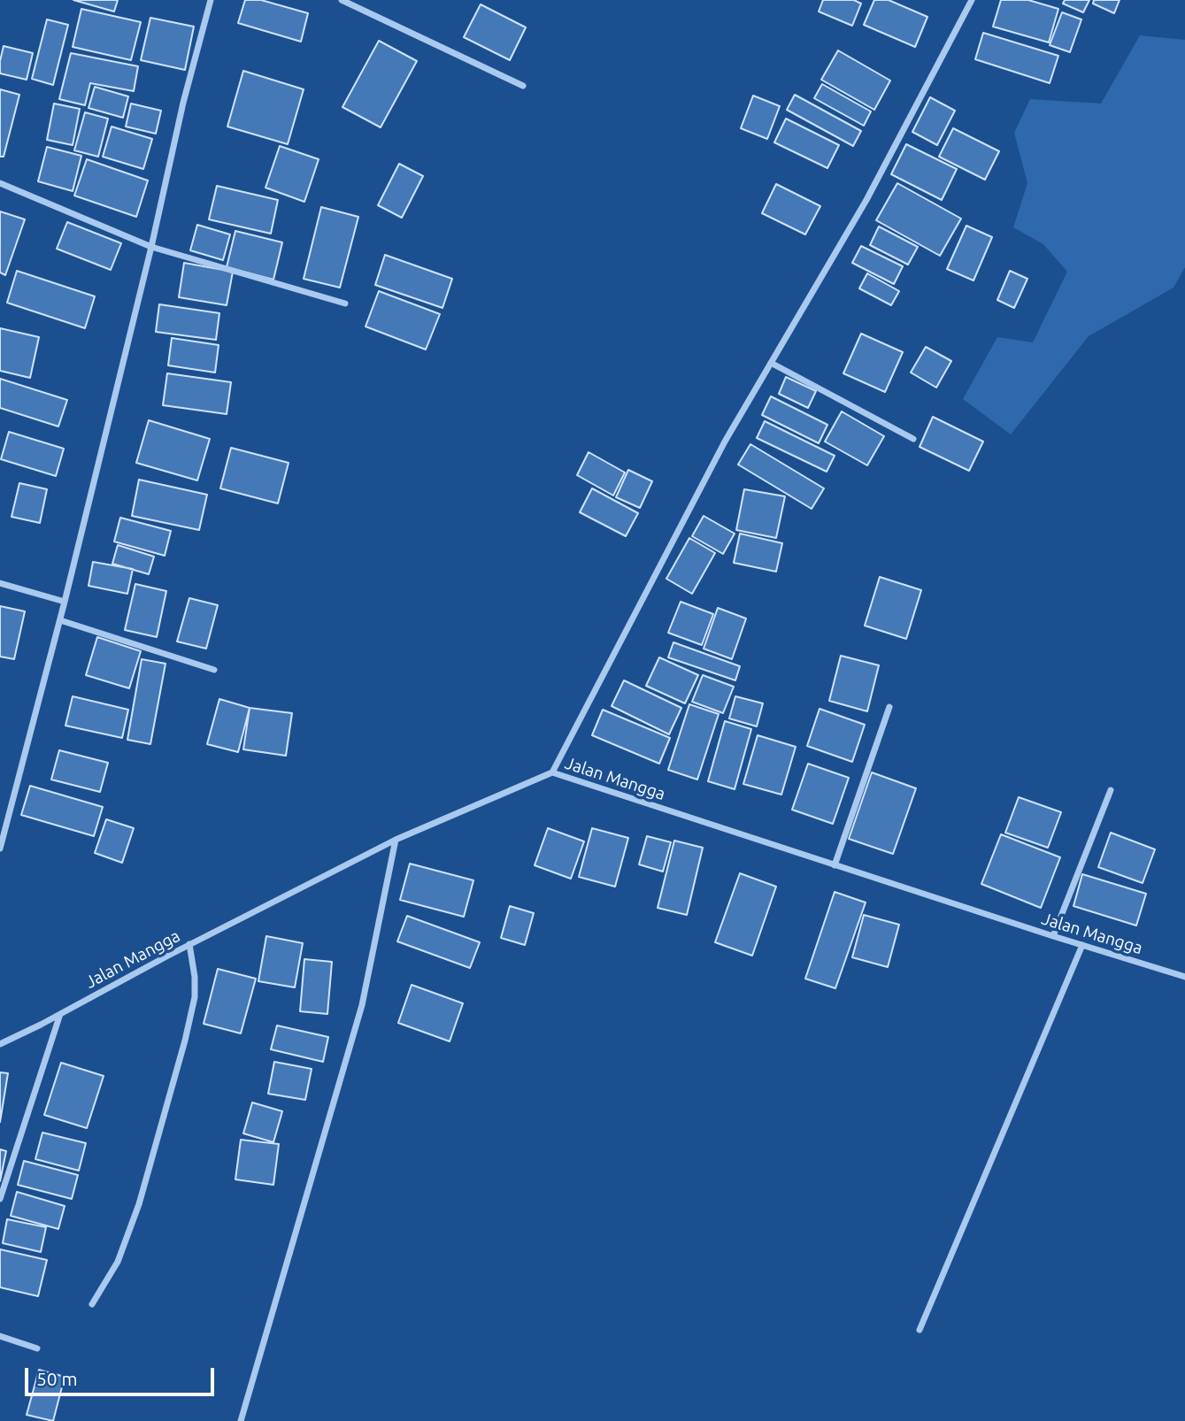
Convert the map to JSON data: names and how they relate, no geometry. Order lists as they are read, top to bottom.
{
  "streets": {
    "street": ["Jalan Mangga"]
  },
  "scale_bar": "50 m"
}
